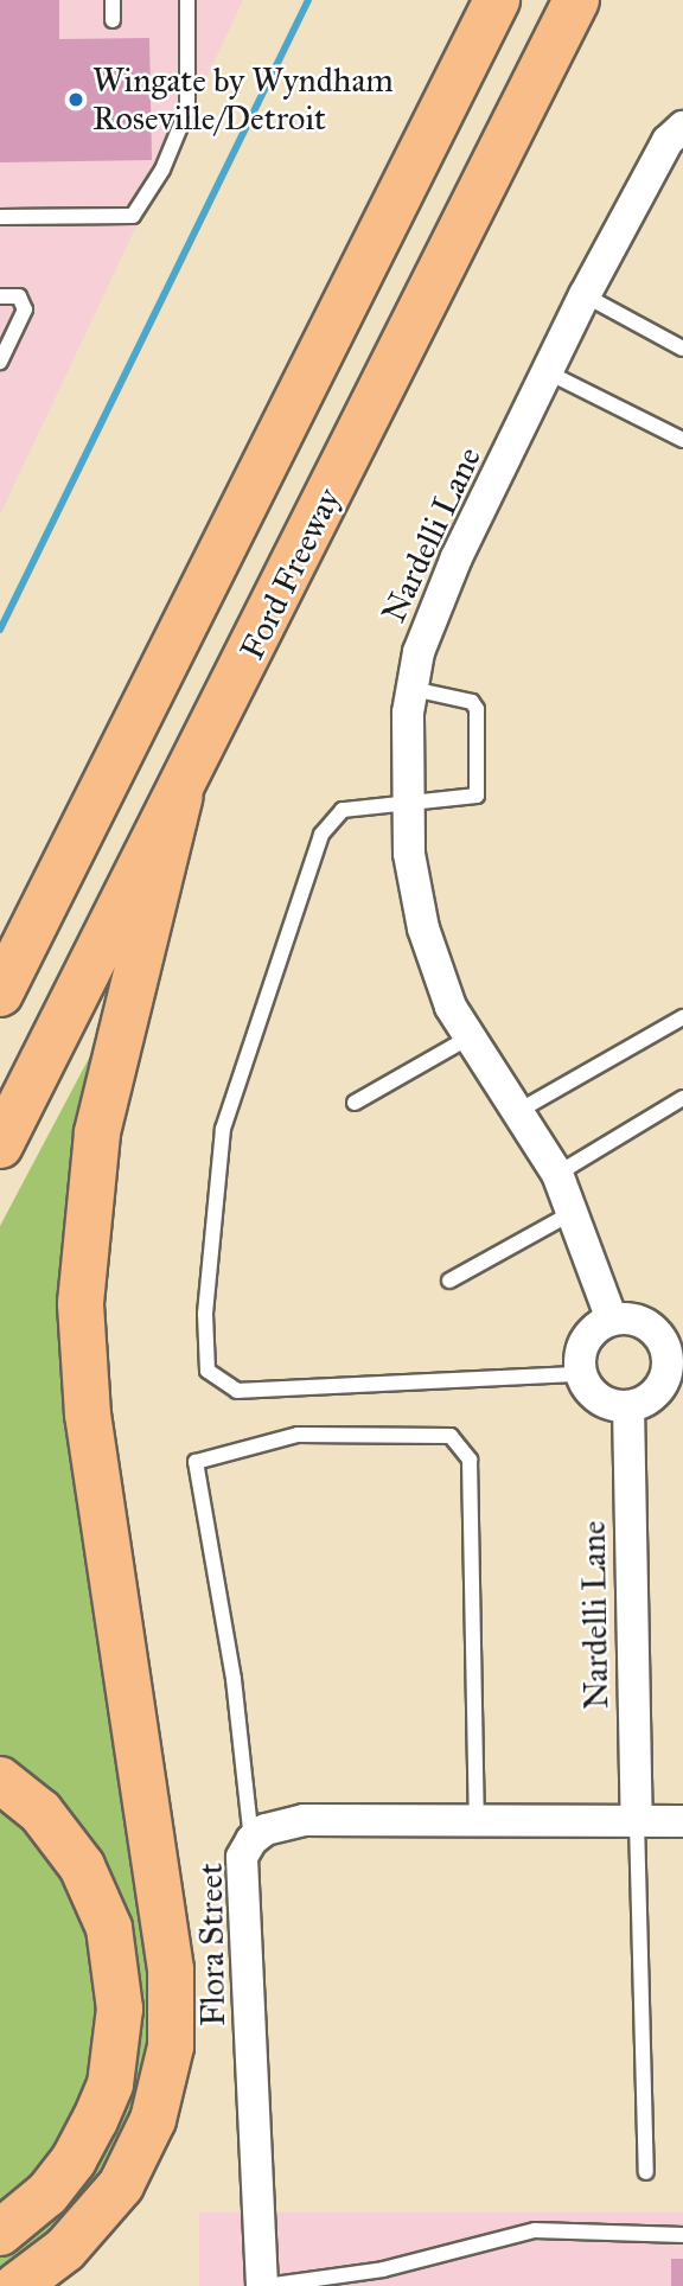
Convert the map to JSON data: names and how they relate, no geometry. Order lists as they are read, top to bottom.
{
  "streets": {
    "highway": ["Ford Freeway"],
    "street": ["Nardelli Lane", "Flora Street"]
  },
  "crossings": [
    ["Nardelli Lane", "Flora Street"]
  ],
  "places": ["Wingate by Wyndham Roseville/Detroit"]
}
